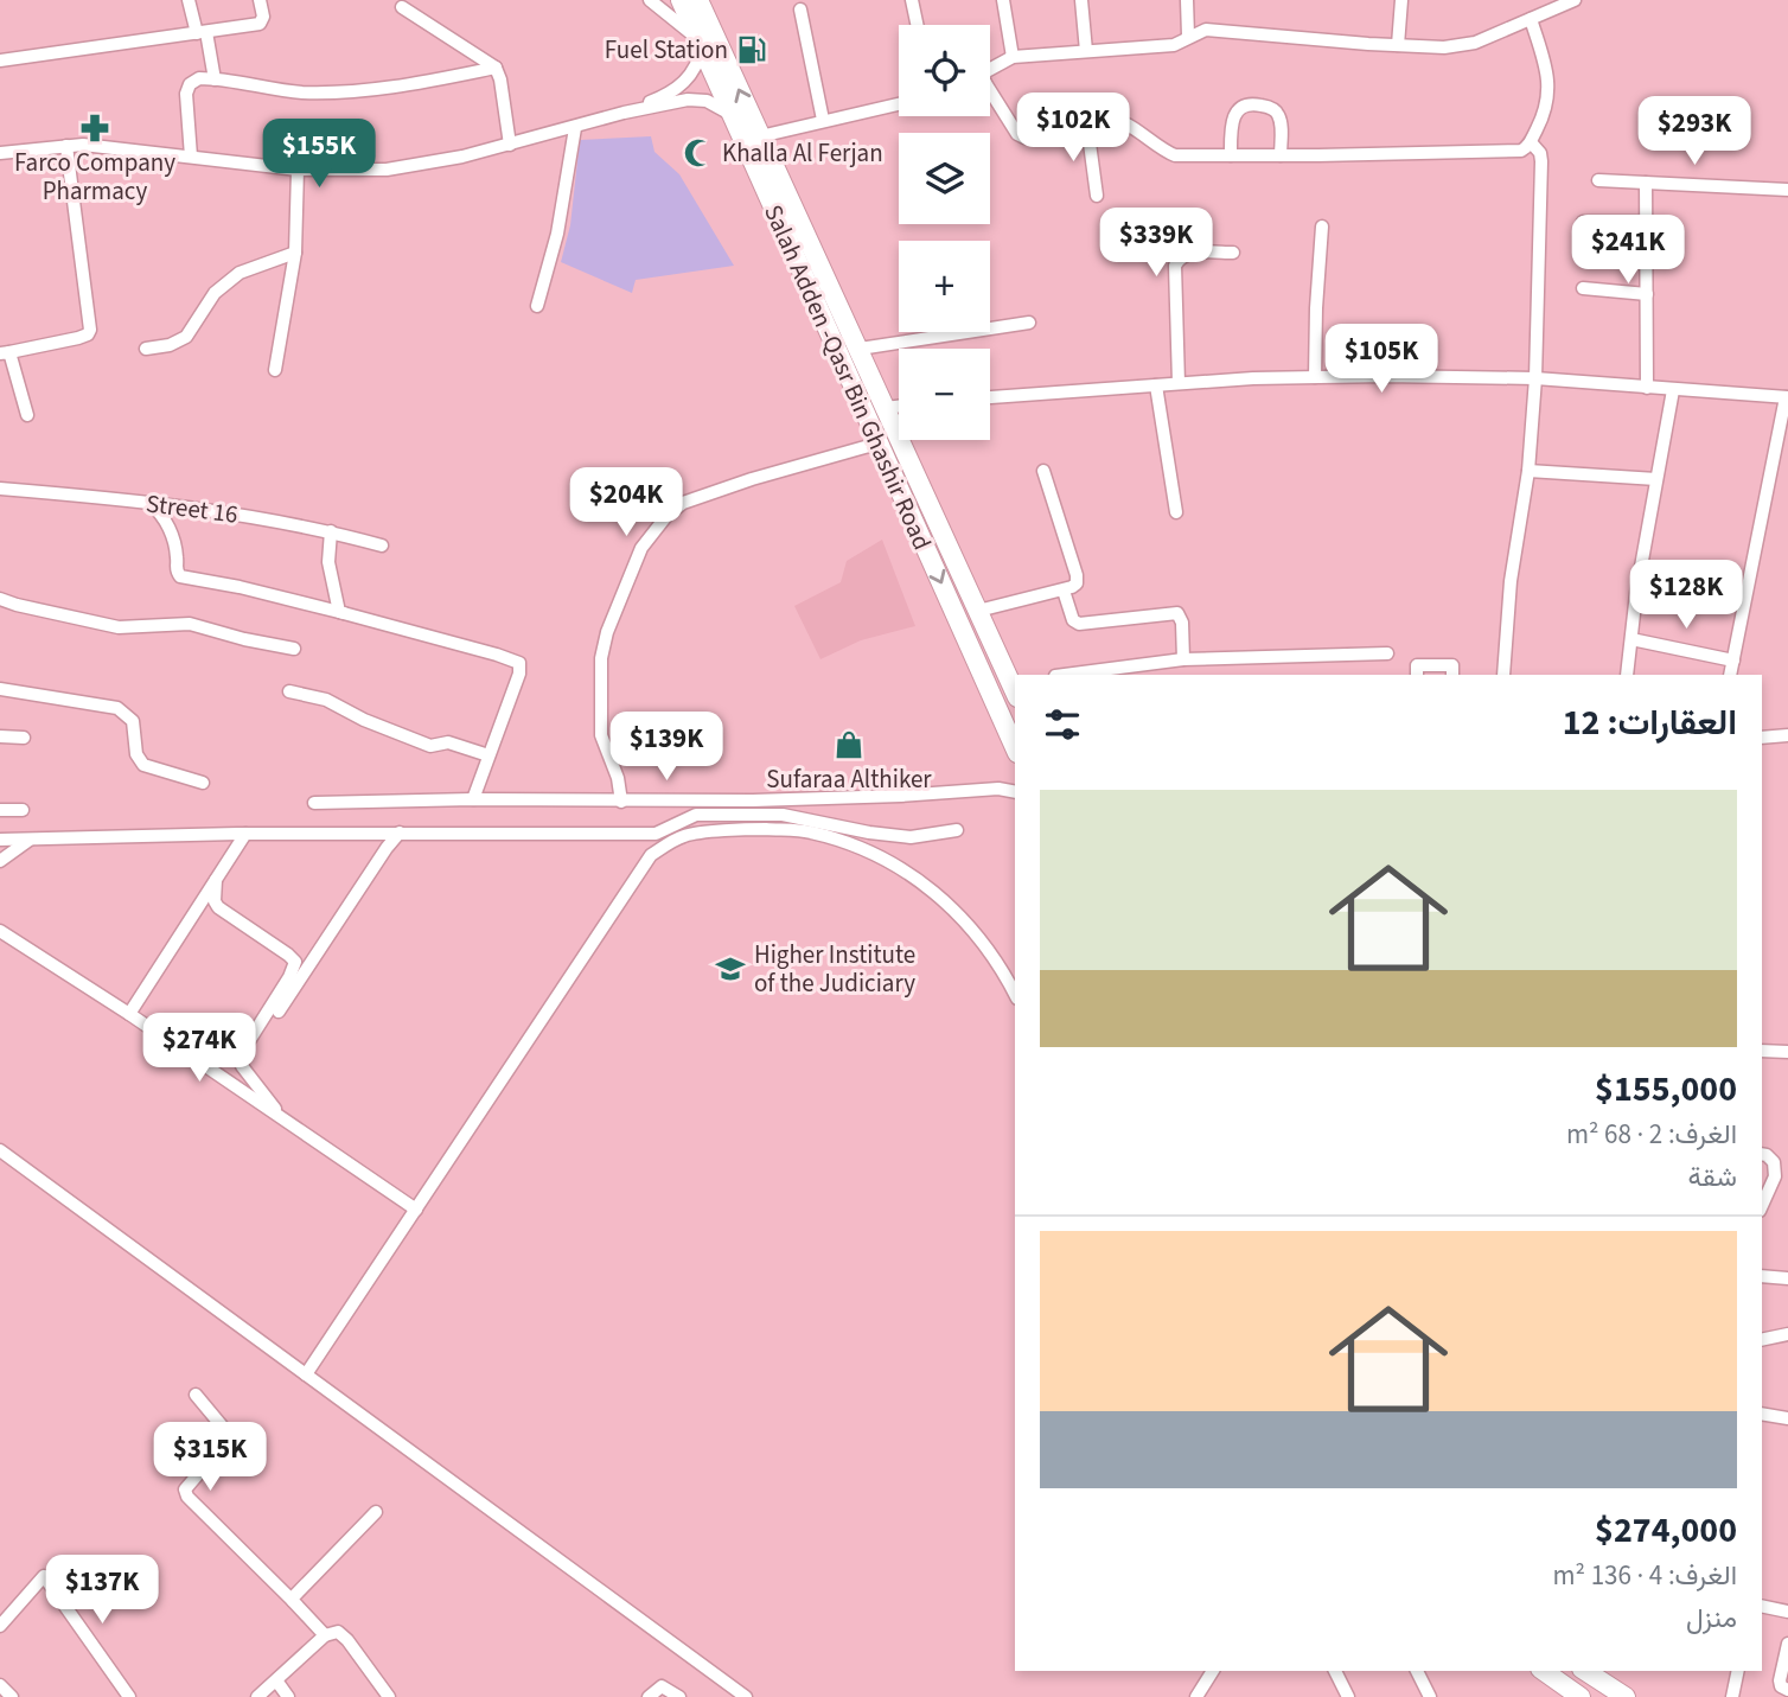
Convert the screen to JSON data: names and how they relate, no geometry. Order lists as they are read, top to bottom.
{
  "streets": {
    "highway": ["Salah Adden -Qasr Bin Ghashir Road"],
    "street": ["Street 16"]
  },
  "places": {
    "fuel station": ["Fuel Station"],
    "pharmacy": ["Farco Company Pharmacy"],
    "mosque": ["Khalla Al Ferjan"],
    "shop": ["Sufaraa Althiker"],
    "school or university": ["Higher Institute of the Judiciary"]
  },
  "page": {
    "map_buttons": ["+", "−"],
    "price": [
      "$102K",
      "$293K",
      "$155K",
      "$339K",
      "$241K",
      "$105K",
      "$204K",
      "$128K",
      "$139K",
      "$274K",
      "$315K",
      "$137K"
    ],
    "heading": "العقارات: 12",
    "list": [
      {
        "name": "$155,000",
        "note": "الغرف: 2 · 68 m² · شقة"
      },
      {
        "name": "$274,000",
        "note": "الغرف: 4 · 136 m² · منزل"
      }
    ]
  }
}
